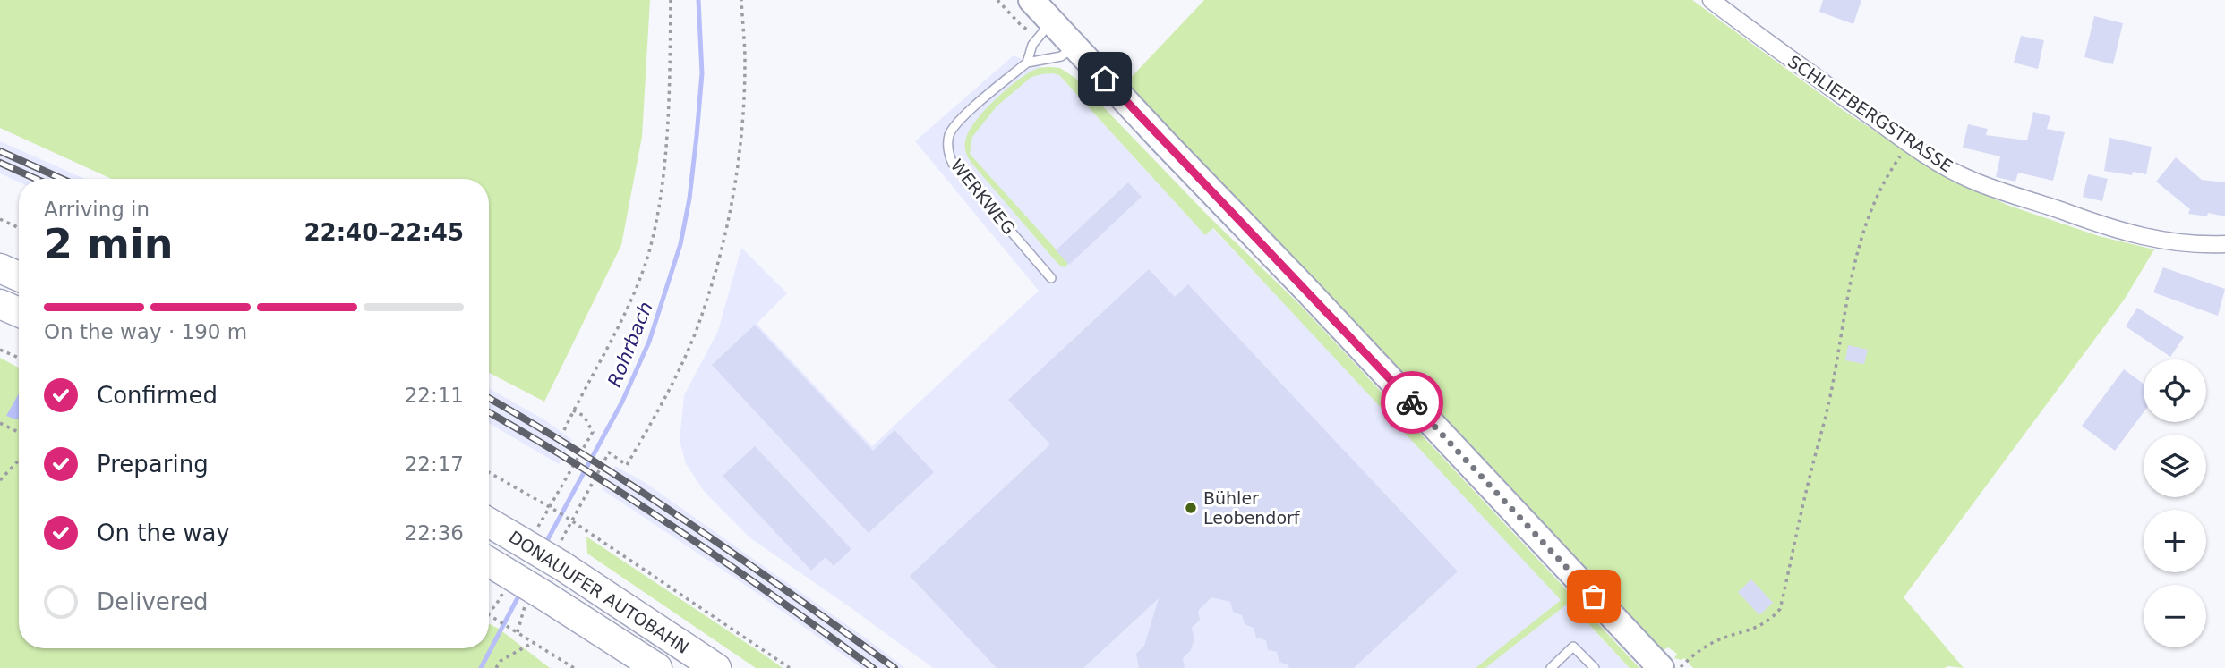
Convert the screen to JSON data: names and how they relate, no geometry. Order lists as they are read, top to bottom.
{
  "streets": {
    "highway": ["DONAUUFER AUTOBAHN"],
    "street": ["SCHLIEFBERGSTRASSE"],
    "lane": ["WERKWEG"]
  },
  "water": ["Rohrbach"],
  "places": ["Bühler Leobendorf"],
  "page": {
    "heading": ["2 min", "Arriving in", "22:40–22:45"],
    "bar": "On the way · 190 m",
    "map_buttons": ["+", "−"],
    "list": [
      ["Confirmed", "22:11"],
      ["Preparing", "22:17"],
      ["On the way", "22:36"],
      "Delivered"
    ]
  }
}
